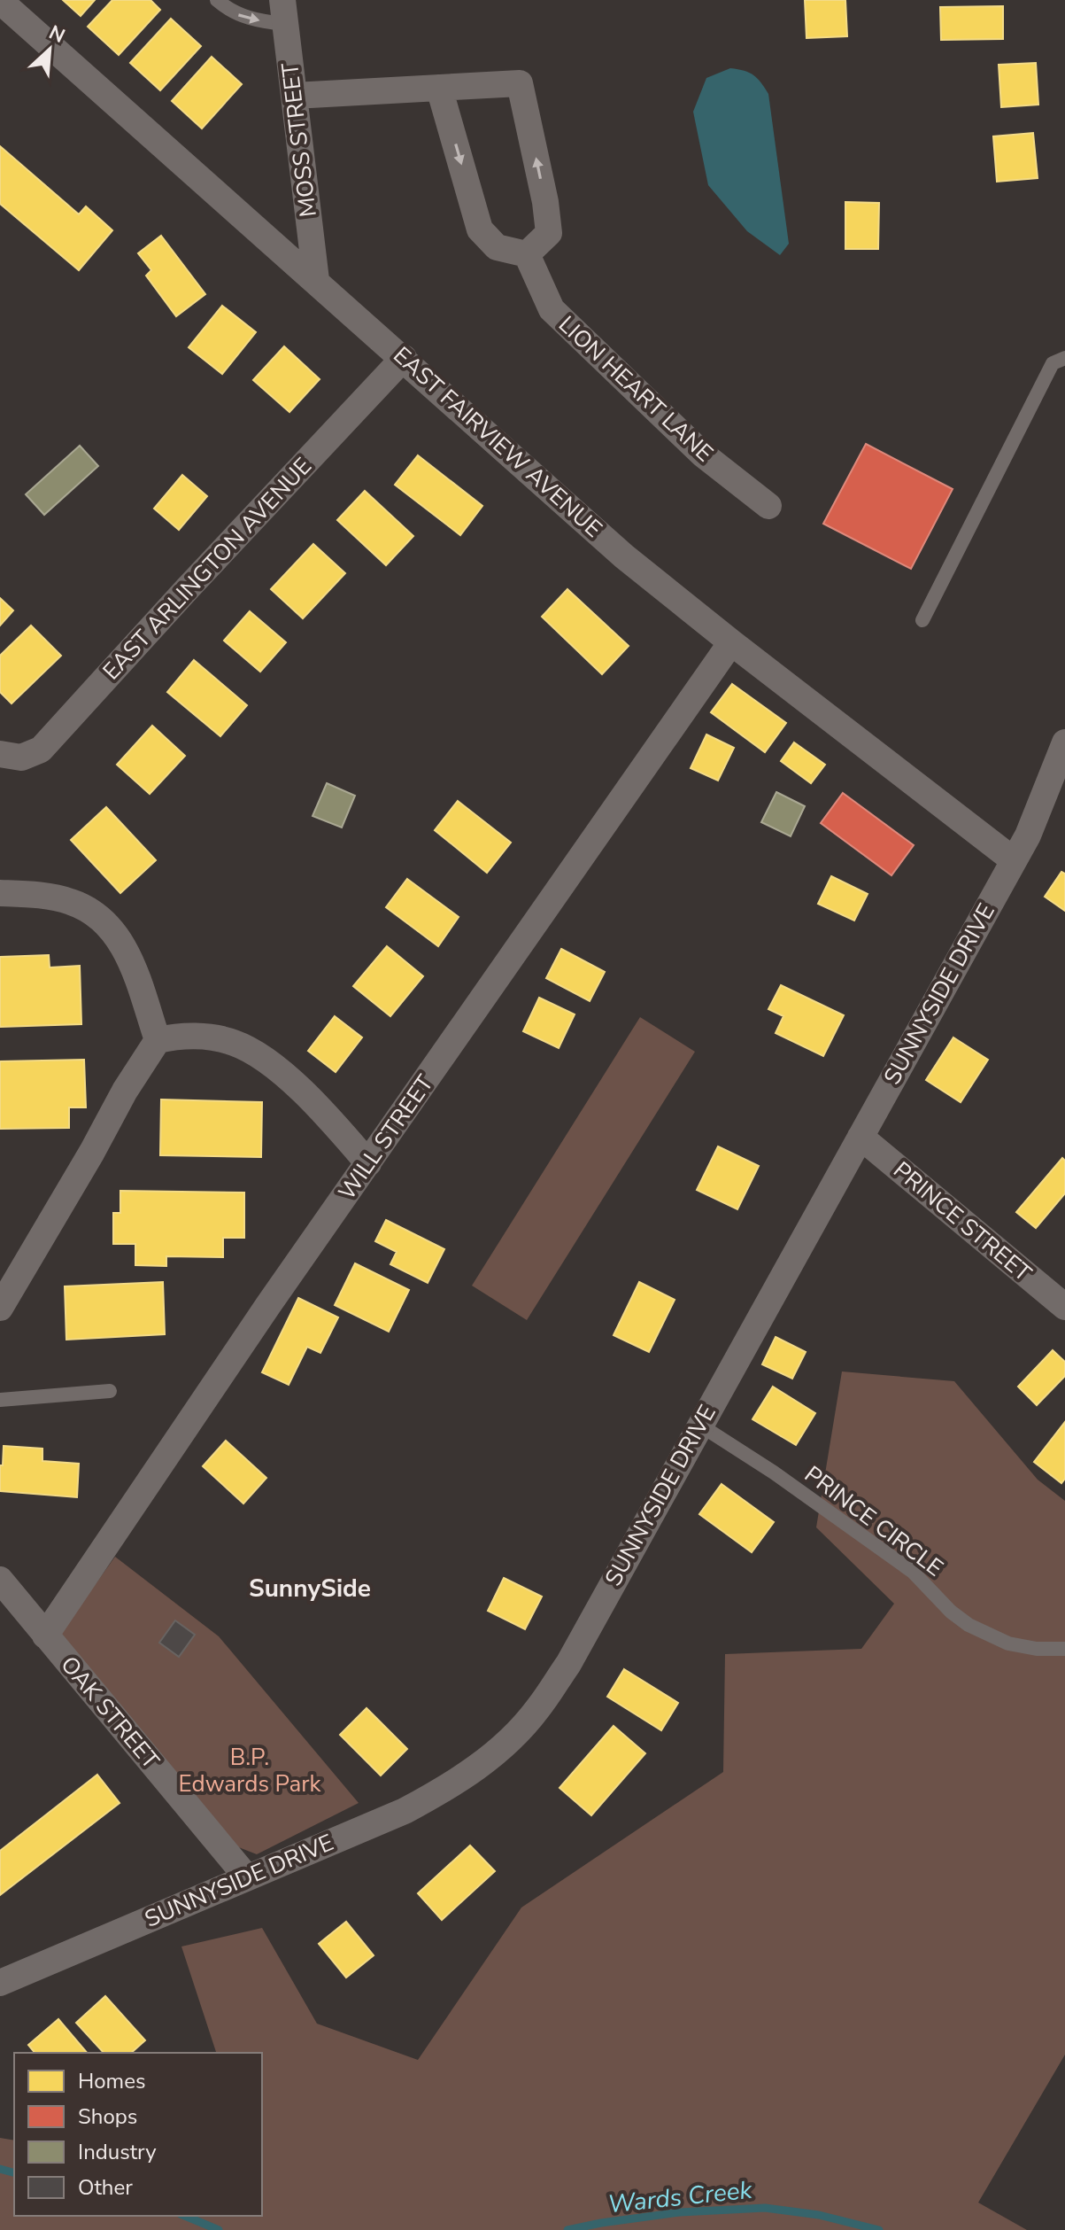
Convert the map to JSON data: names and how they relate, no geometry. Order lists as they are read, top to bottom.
{
  "streets": {
    "street": [
      "MOSS STREET",
      "LION HEART LANE",
      "EAST FAIRVIEW AVENUE",
      "EAST ARLINGTON AVENUE",
      "SUNNYSIDE DRIVE",
      "WILL STREET",
      "PRINCE STREET",
      "OAK STREET"
    ],
    "lane": ["PRINCE CIRCLE"]
  },
  "crossings": [
    ["MOSS STREET", "EAST FAIRVIEW AVENUE"],
    ["EAST FAIRVIEW AVENUE", "EAST ARLINGTON AVENUE"],
    ["EAST FAIRVIEW AVENUE", "SUNNYSIDE DRIVE"],
    ["EAST FAIRVIEW AVENUE", "WILL STREET"],
    ["SUNNYSIDE DRIVE", "PRINCE STREET"],
    ["SUNNYSIDE DRIVE", "PRINCE CIRCLE"],
    ["SUNNYSIDE DRIVE", "OAK STREET"],
    ["WILL STREET", "OAK STREET"]
  ],
  "districts": ["SunnySide"],
  "water": ["Wards Creek"],
  "parks": ["B.P. Edwards Park"],
  "legend": [
    "Homes",
    "Shops",
    "Industry",
    "Other"
  ],
  "north": "top right"
}
